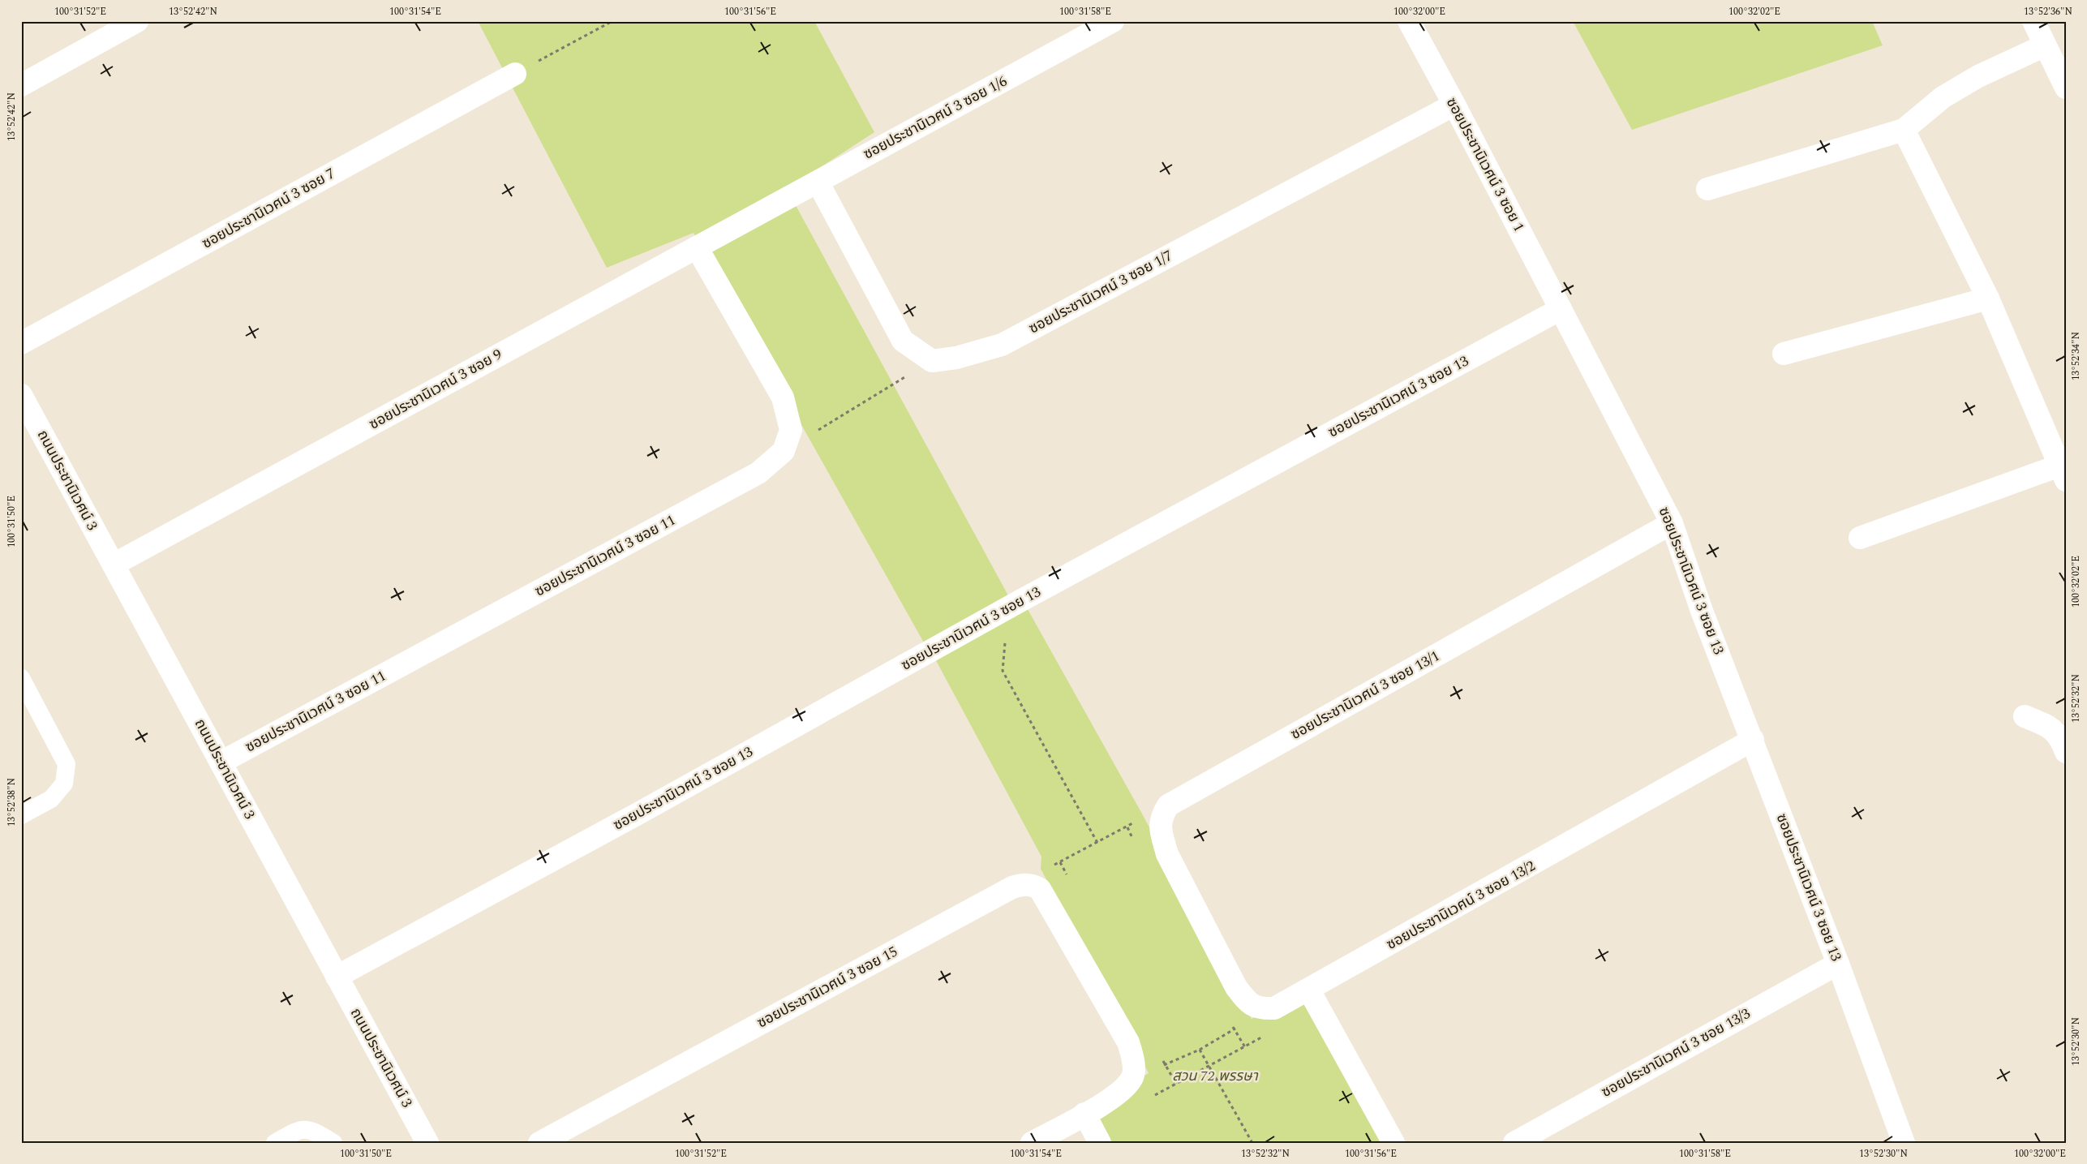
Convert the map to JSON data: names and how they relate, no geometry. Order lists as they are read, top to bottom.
{
  "streets": {
    "street": [
      "ซอยประชานิเวศน์ 3 ซอย 1/6",
      "ซอยประชานิเวศน์ 3 ซอย 1",
      "ซอยประชานิเวศน์ 3 ซอย 7",
      "ซอยประชานิเวศน์ 3 ซอย 1/7",
      "ซอยประชานิเวศน์ 3 ซอย 9",
      "ซอยประชานิเวศน์ 3 ซอย 13",
      "ถนนประชานิเวศน์ 3",
      "ซอยประชานิเวศน์ 3 ซอย 11",
      "ซอยประชานิเวศน์ 3 ซอย 13/1",
      "ซอยประชานิเวศน์ 3 ซอย 13/2",
      "ซอยประชานิเวศน์ 3 ซอย 15",
      "ซอยประชานิเวศน์ 3 ซอย 13/3"
    ]
  },
  "crossings": [
    ["ซอยประชานิเวศน์ 3 ซอย 1/6", "ซอยประชานิเวศน์ 3 ซอย 9"],
    ["ซอยประชานิเวศน์ 3 ซอย 1", "ซอยประชานิเวศน์ 3 ซอย 1/7"],
    ["ซอยประชานิเวศน์ 3 ซอย 1", "ซอยประชานิเวศน์ 3 ซอย 13"],
    ["ซอยประชานิเวศน์ 3 ซอย 9", "ถนนประชานิเวศน์ 3"],
    ["ซอยประชานิเวศน์ 3 ซอย 9", "ซอยประชานิเวศน์ 3 ซอย 11"],
    ["ซอยประชานิเวศน์ 3 ซอย 13", "ถนนประชานิเวศน์ 3"],
    ["ซอยประชานิเวศน์ 3 ซอย 13", "ซอยประชานิเวศน์ 3 ซอย 13/1"],
    ["ซอยประชานิเวศน์ 3 ซอย 13", "ซอยประชานิเวศน์ 3 ซอย 13/2"],
    ["ซอยประชานิเวศน์ 3 ซอย 13", "ซอยประชานิเวศน์ 3 ซอย 13/3"],
    ["ถนนประชานิเวศน์ 3", "ซอยประชานิเวศน์ 3 ซอย 11"],
    ["ซอยประชานิเวศน์ 3 ซอย 13/1", "ซอยประชานิเวศน์ 3 ซอย 13/2"]
  ],
  "parks": ["สวน 72 พรรษา"],
  "coordinates": [
    "100°31'52\"E",
    "13°52'42\"N",
    "100°31'54\"E",
    "100°31'56\"E",
    "100°31'58\"E",
    "100°32'00\"E",
    "100°32'02\"E",
    "13°52'36\"N",
    "13°52'34\"N",
    "100°31'50\"E",
    "13°52'32\"N",
    "13°52'38\"N",
    "13°52'30\"N"
  ]
}
